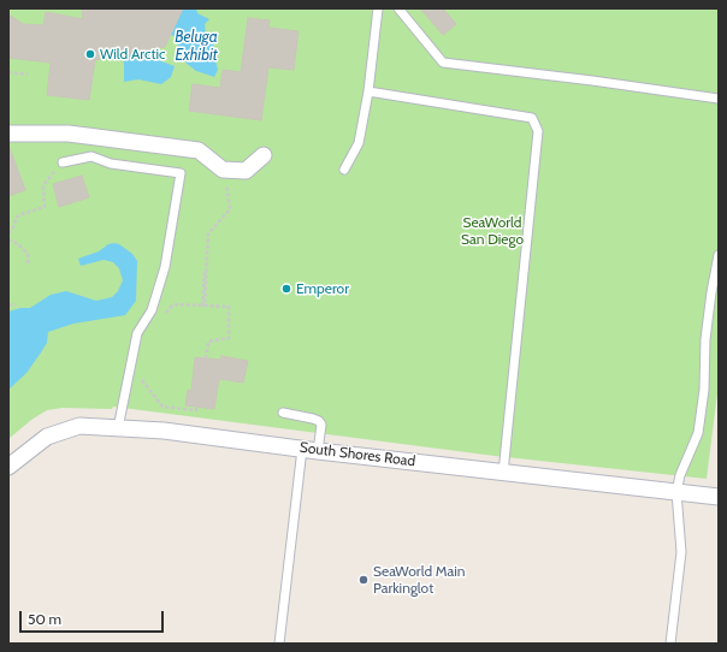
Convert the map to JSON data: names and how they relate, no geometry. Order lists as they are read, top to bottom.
{
  "streets": {
    "street": ["South Shores Road"]
  },
  "water": ["Beluga Exhibit"],
  "parks": ["SeaWorld San Diego"],
  "places": ["Wild Arctic", "Emperor", "SeaWorld Main Parkinglot"],
  "scale_bar": "50 m"
}
